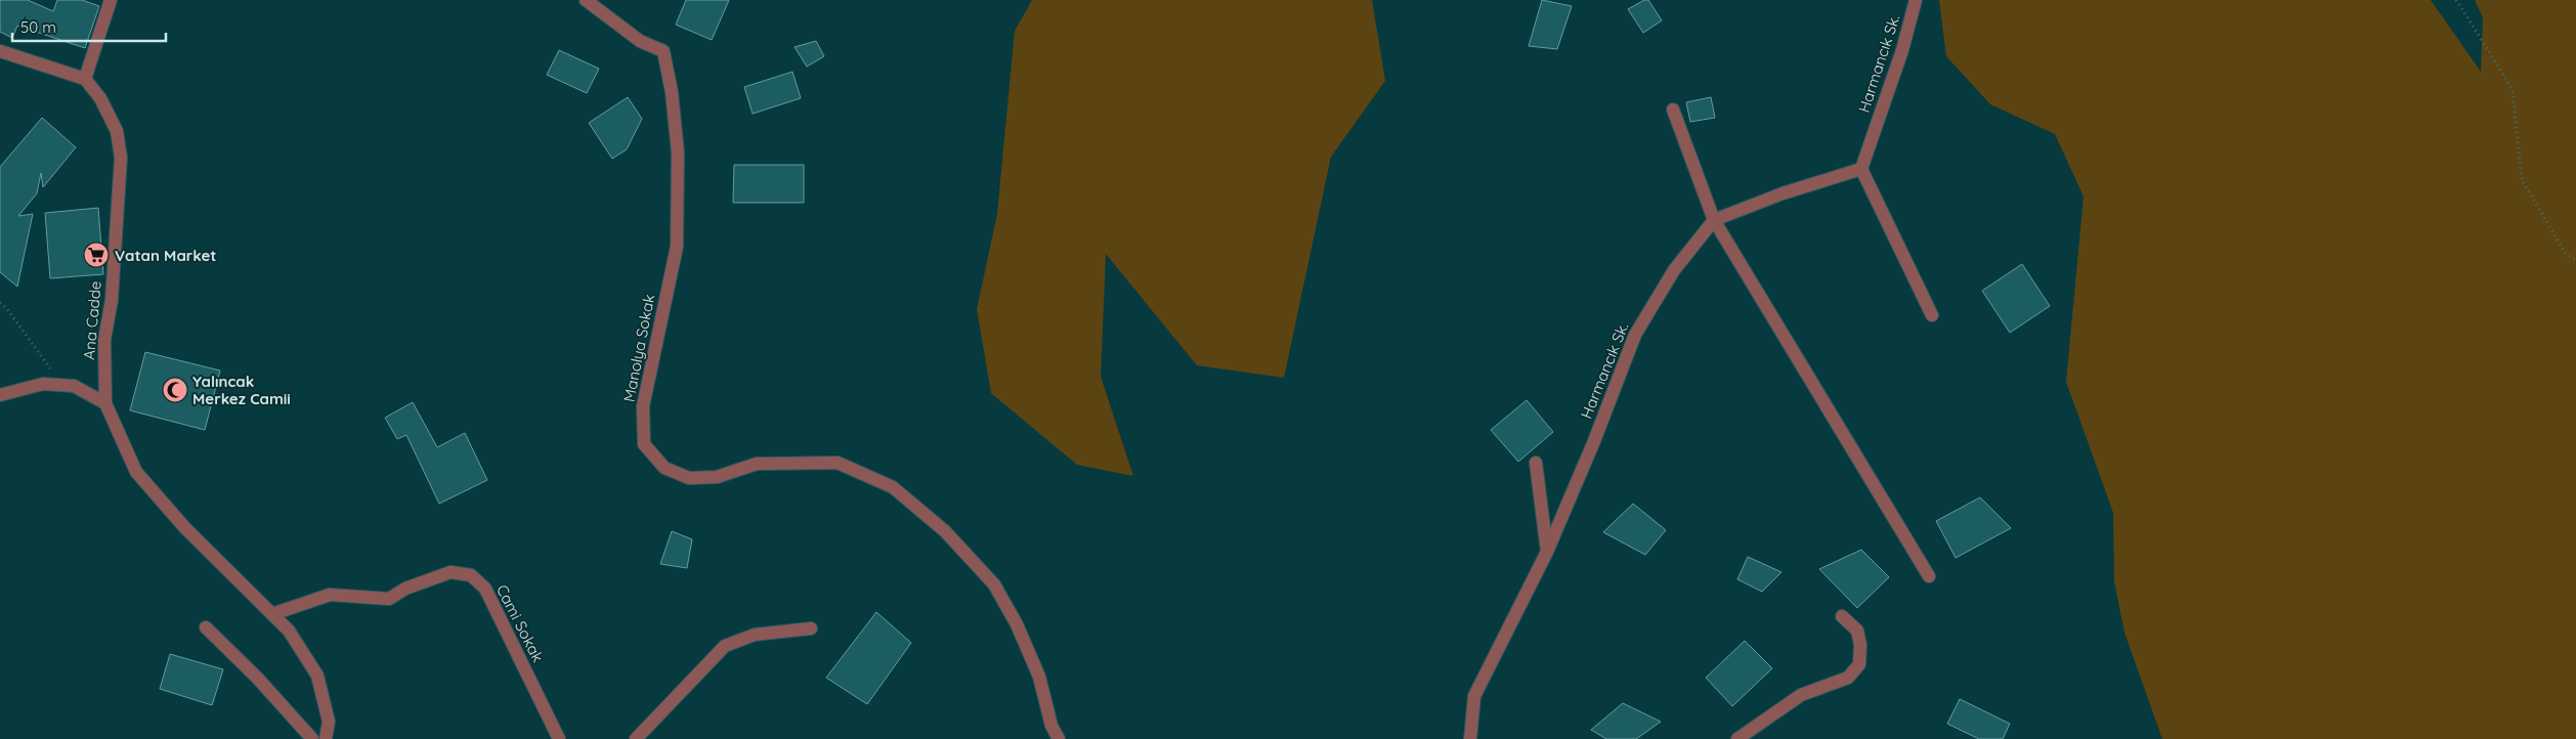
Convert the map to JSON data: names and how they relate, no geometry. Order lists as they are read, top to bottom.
{
  "streets": {
    "street": [
      "Harmancık Sk.",
      "Ana Cadde",
      "Manolya Sokak",
      "Cami Sokak"
    ]
  },
  "crossings": [
    ["Ana Cadde", "Cami Sokak"]
  ],
  "places": {
    "supermarket": ["Vatan Market"],
    "mosque": ["Yalıncak Merkez Camii"]
  },
  "scale_bar": "50 m"
}
